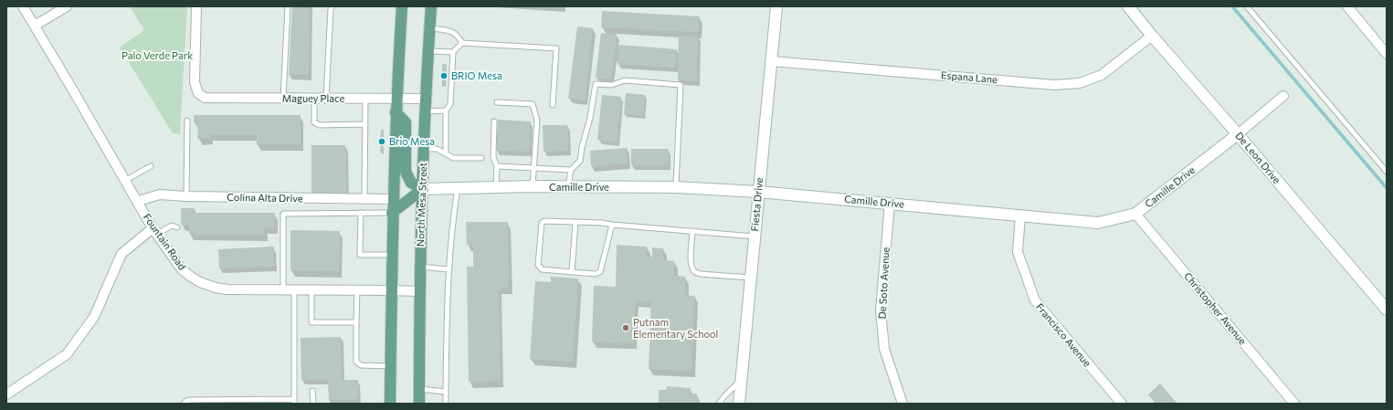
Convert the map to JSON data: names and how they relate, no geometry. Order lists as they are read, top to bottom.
{
  "streets": {
    "main road": ["North Mesa Street"],
    "street": [
      "Espana Lane",
      "Maguey Place",
      "De Leon Drive",
      "Camille Drive",
      "Colina Alta Drive",
      "Fiesta Drive",
      "Fountain Road",
      "De Soto Avenue",
      "Christopher Avenue",
      "Francisco Avenue"
    ]
  },
  "crossings": [
    ["Espana Lane", "De Leon Drive"],
    ["Espana Lane", "Fiesta Drive"],
    ["Maguey Place", "North Mesa Street"],
    ["De Leon Drive", "Camille Drive"],
    ["Camille Drive", "North Mesa Street"],
    ["Camille Drive", "Fiesta Drive"],
    ["Camille Drive", "De Soto Avenue"],
    ["Camille Drive", "Christopher Avenue"],
    ["Camille Drive", "Francisco Avenue"],
    ["Colina Alta Drive", "Fountain Road"],
    ["North Mesa Street", "Fountain Road"]
  ],
  "parks": ["Palo Verde Park"],
  "places": ["BRIO Mesa", "Brio Mesa", "Putnam Elementary School"]
}
